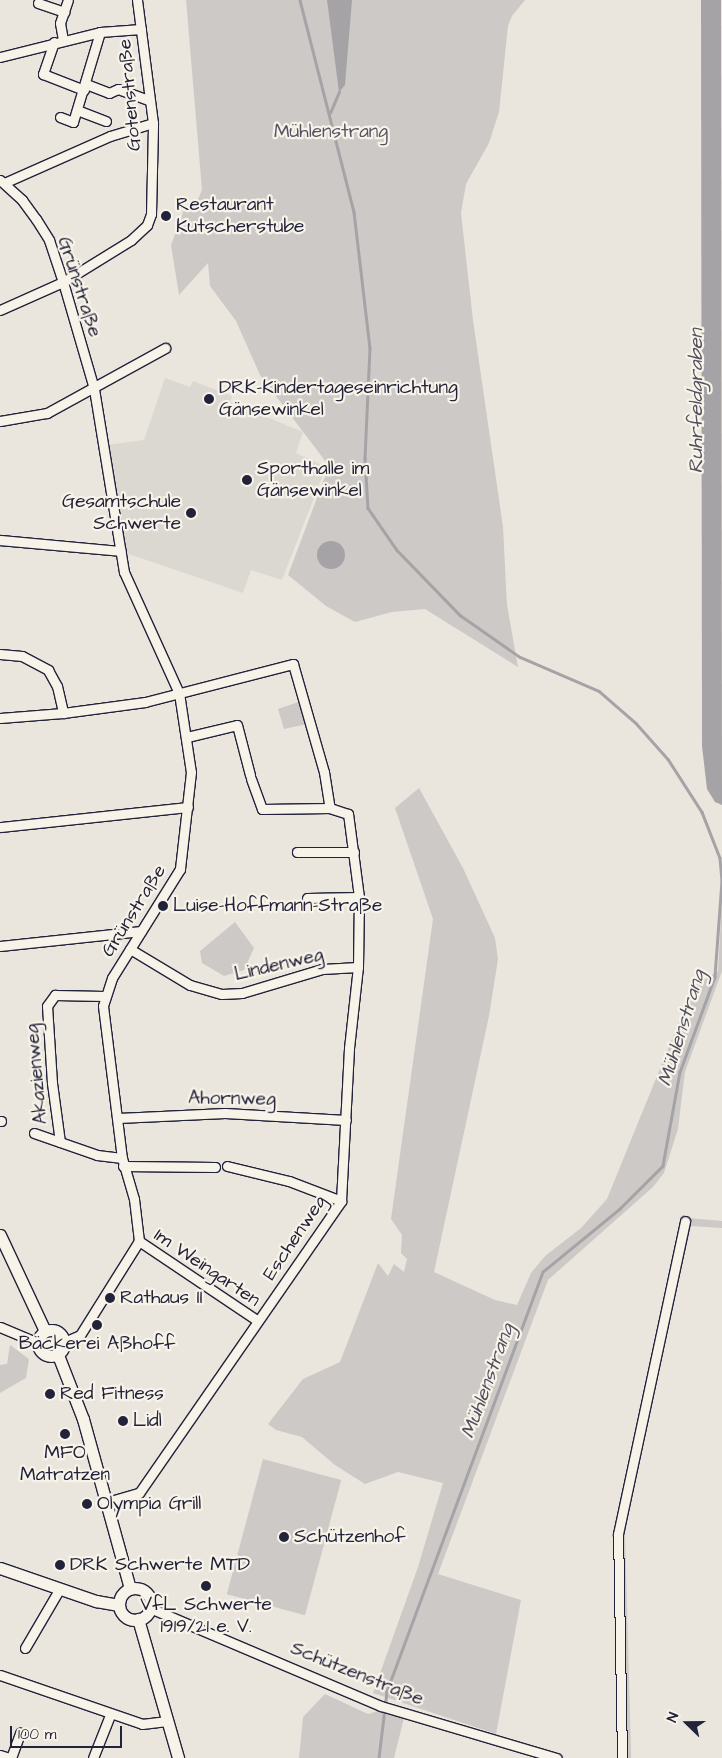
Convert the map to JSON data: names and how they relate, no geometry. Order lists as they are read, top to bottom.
{
  "streets": {
    "street": [
      "Gotenstraße",
      "Grünstraße",
      "Lindenweg",
      "Akazienweg",
      "Ahornweg",
      "Eschenweg",
      "Im Weingarten",
      "Schützenstraße"
    ]
  },
  "crossings": [
    ["Gotenstraße", "Grünstraße"],
    ["Grünstraße", "Lindenweg"],
    ["Grünstraße", "Akazienweg"],
    ["Lindenweg", "Eschenweg"],
    ["Ahornweg", "Eschenweg"],
    ["Eschenweg", "Im Weingarten"]
  ],
  "water": ["Ruhrfeldgraben", "Mühlenstrang"],
  "parks": ["Mühlenstrang"],
  "places": [
    "Restaurant Kutscherstube",
    "DRK-Kindertageseinrichtung Gänsewinkel",
    "Sporthalle im Gänsewinkel",
    "Gesamtschule Schwerte",
    "Luise-Hoffmann-Straße",
    "Rathaus II",
    "Bäckerei Aßhoff",
    "Red Fitness",
    "Lidl",
    "MFO Matratzen",
    "Olympia Grill",
    "Schützenhof",
    "DRK Schwerte MTD",
    "VfL Schwerte 1919/21 e. V."
  ],
  "scale_bar": "100 m",
  "north": "left"
}
